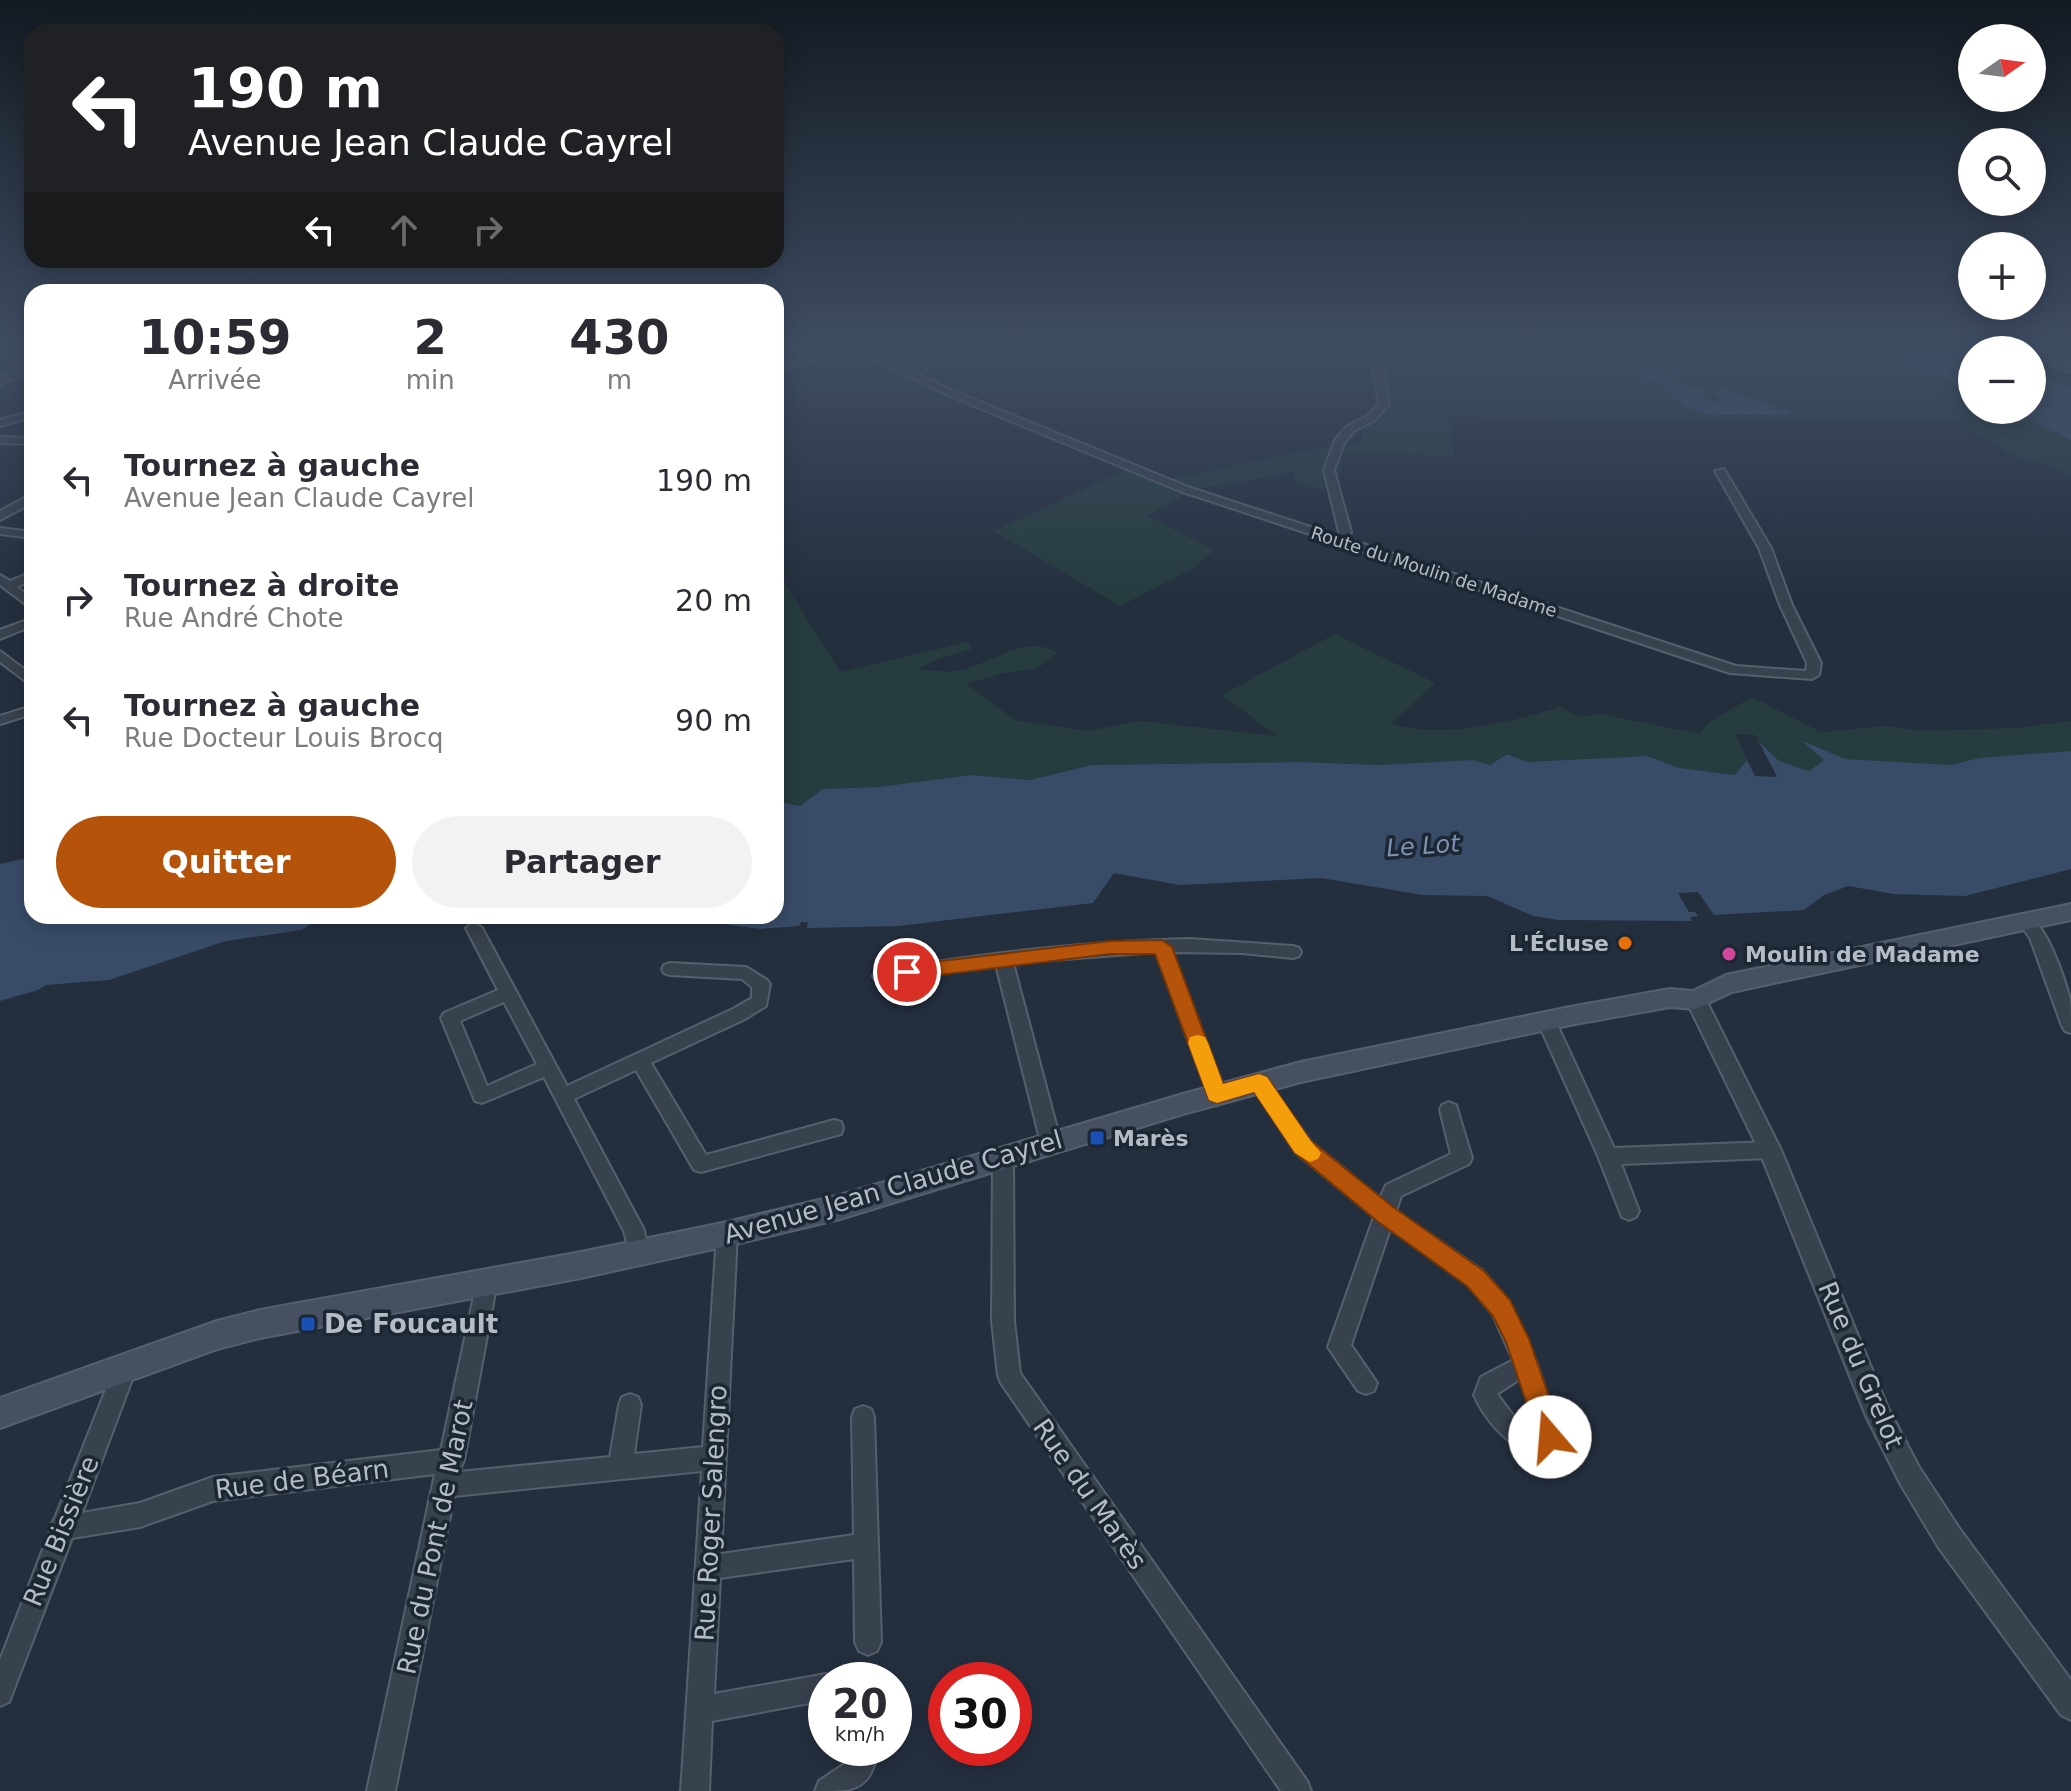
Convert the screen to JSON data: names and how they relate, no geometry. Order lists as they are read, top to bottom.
{
  "streets": {
    "main road": ["Avenue Jean Claude Cayrel"],
    "street": [
      "Route du Moulin de Madame",
      "Rue du Grelot",
      "Rue de Béarn",
      "Rue du Marès",
      "Rue Roger Salengro",
      "Rue Bissière",
      "Rue du Pont de Marot"
    ]
  },
  "crossings": [
    ["Avenue Jean Claude Cayrel", "Rue du Grelot"],
    ["Avenue Jean Claude Cayrel", "Rue du Marès"],
    ["Avenue Jean Claude Cayrel", "Rue Roger Salengro"],
    ["Avenue Jean Claude Cayrel", "Rue Bissière"],
    ["Avenue Jean Claude Cayrel", "Rue du Pont de Marot"],
    ["Rue de Béarn", "Rue Bissière"],
    ["Rue de Béarn", "Rue du Pont de Marot"]
  ],
  "water": ["Le Lot"],
  "places": {
    "other": ["L'Écluse", "Moulin de Madame"],
    "transit": ["Marès", "De Foucault"]
  },
  "north": "right",
  "page": {
    "map_buttons": ["+", "−"],
    "turn": ["190 m", "Avenue Jean Claude Cayrel"],
    "eta": [
      "10:59",
      "Arrivée",
      "2",
      "min",
      "430",
      "m"
    ],
    "list": [
      {
        "name": "Tournez à gauche",
        "note": "Avenue Jean Claude Cayrel",
        "value": "190 m"
      },
      {
        "name": "Tournez à droite",
        "note": "Rue André Chote",
        "value": "20 m"
      },
      {
        "name": "Tournez à gauche",
        "note": "Rue Docteur Louis Brocq",
        "value": "90 m"
      }
    ],
    "buttons": ["Quitter", "Partager"],
    "speed": "20 km/h",
    "limit": "30"
  }
}
